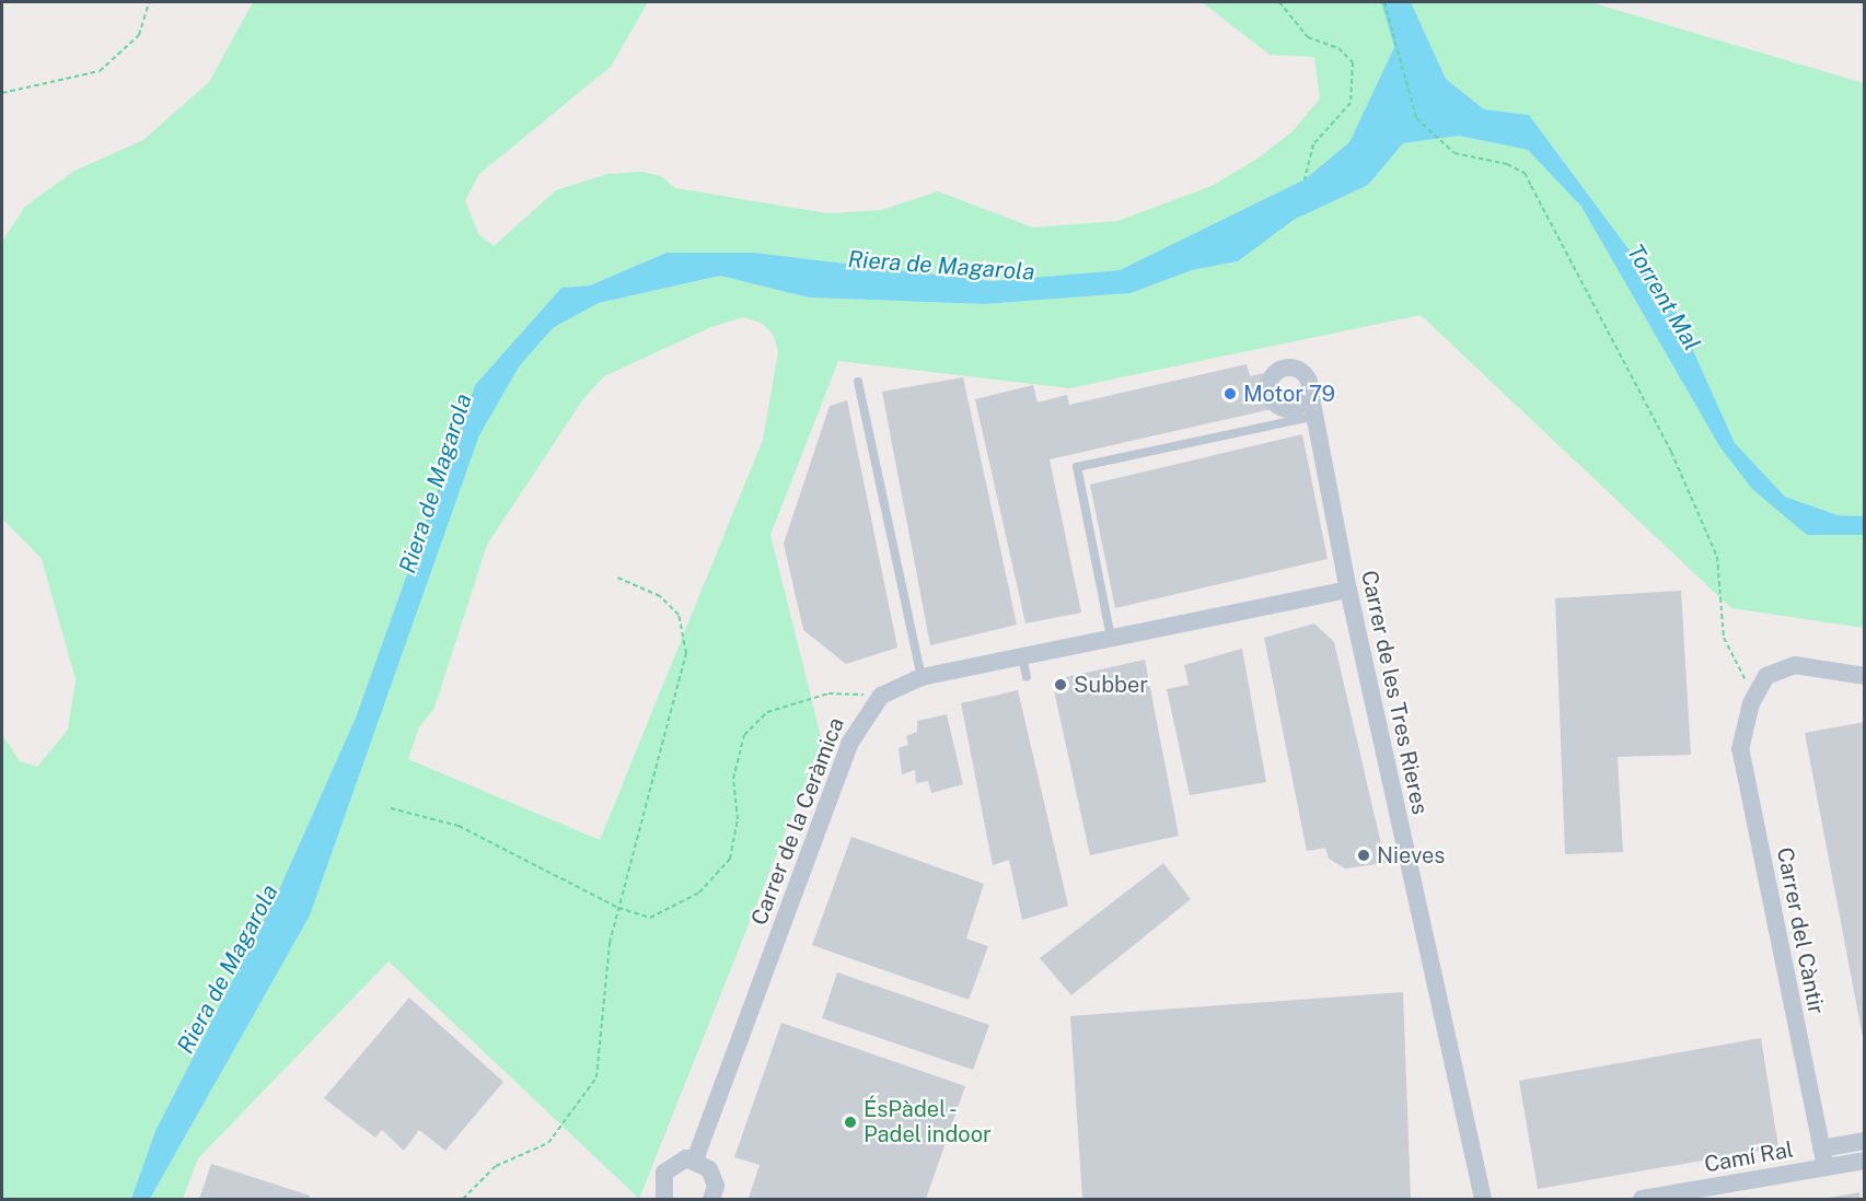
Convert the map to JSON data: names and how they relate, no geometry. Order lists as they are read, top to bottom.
{
  "streets": {
    "street": [
      "Carrer de les Tres Rieres",
      "Carrer de la Ceràmica",
      "Carrer del Càntir",
      "Camí Ral"
    ]
  },
  "crossings": [
    ["Carrer del Càntir", "Camí Ral"]
  ],
  "water": ["Riera de Magarola", "Torrent Mal"],
  "places": [
    "Motor 79",
    "Subber",
    "Nieves",
    "ÉsPàdel - Padel indoor"
  ]
}
